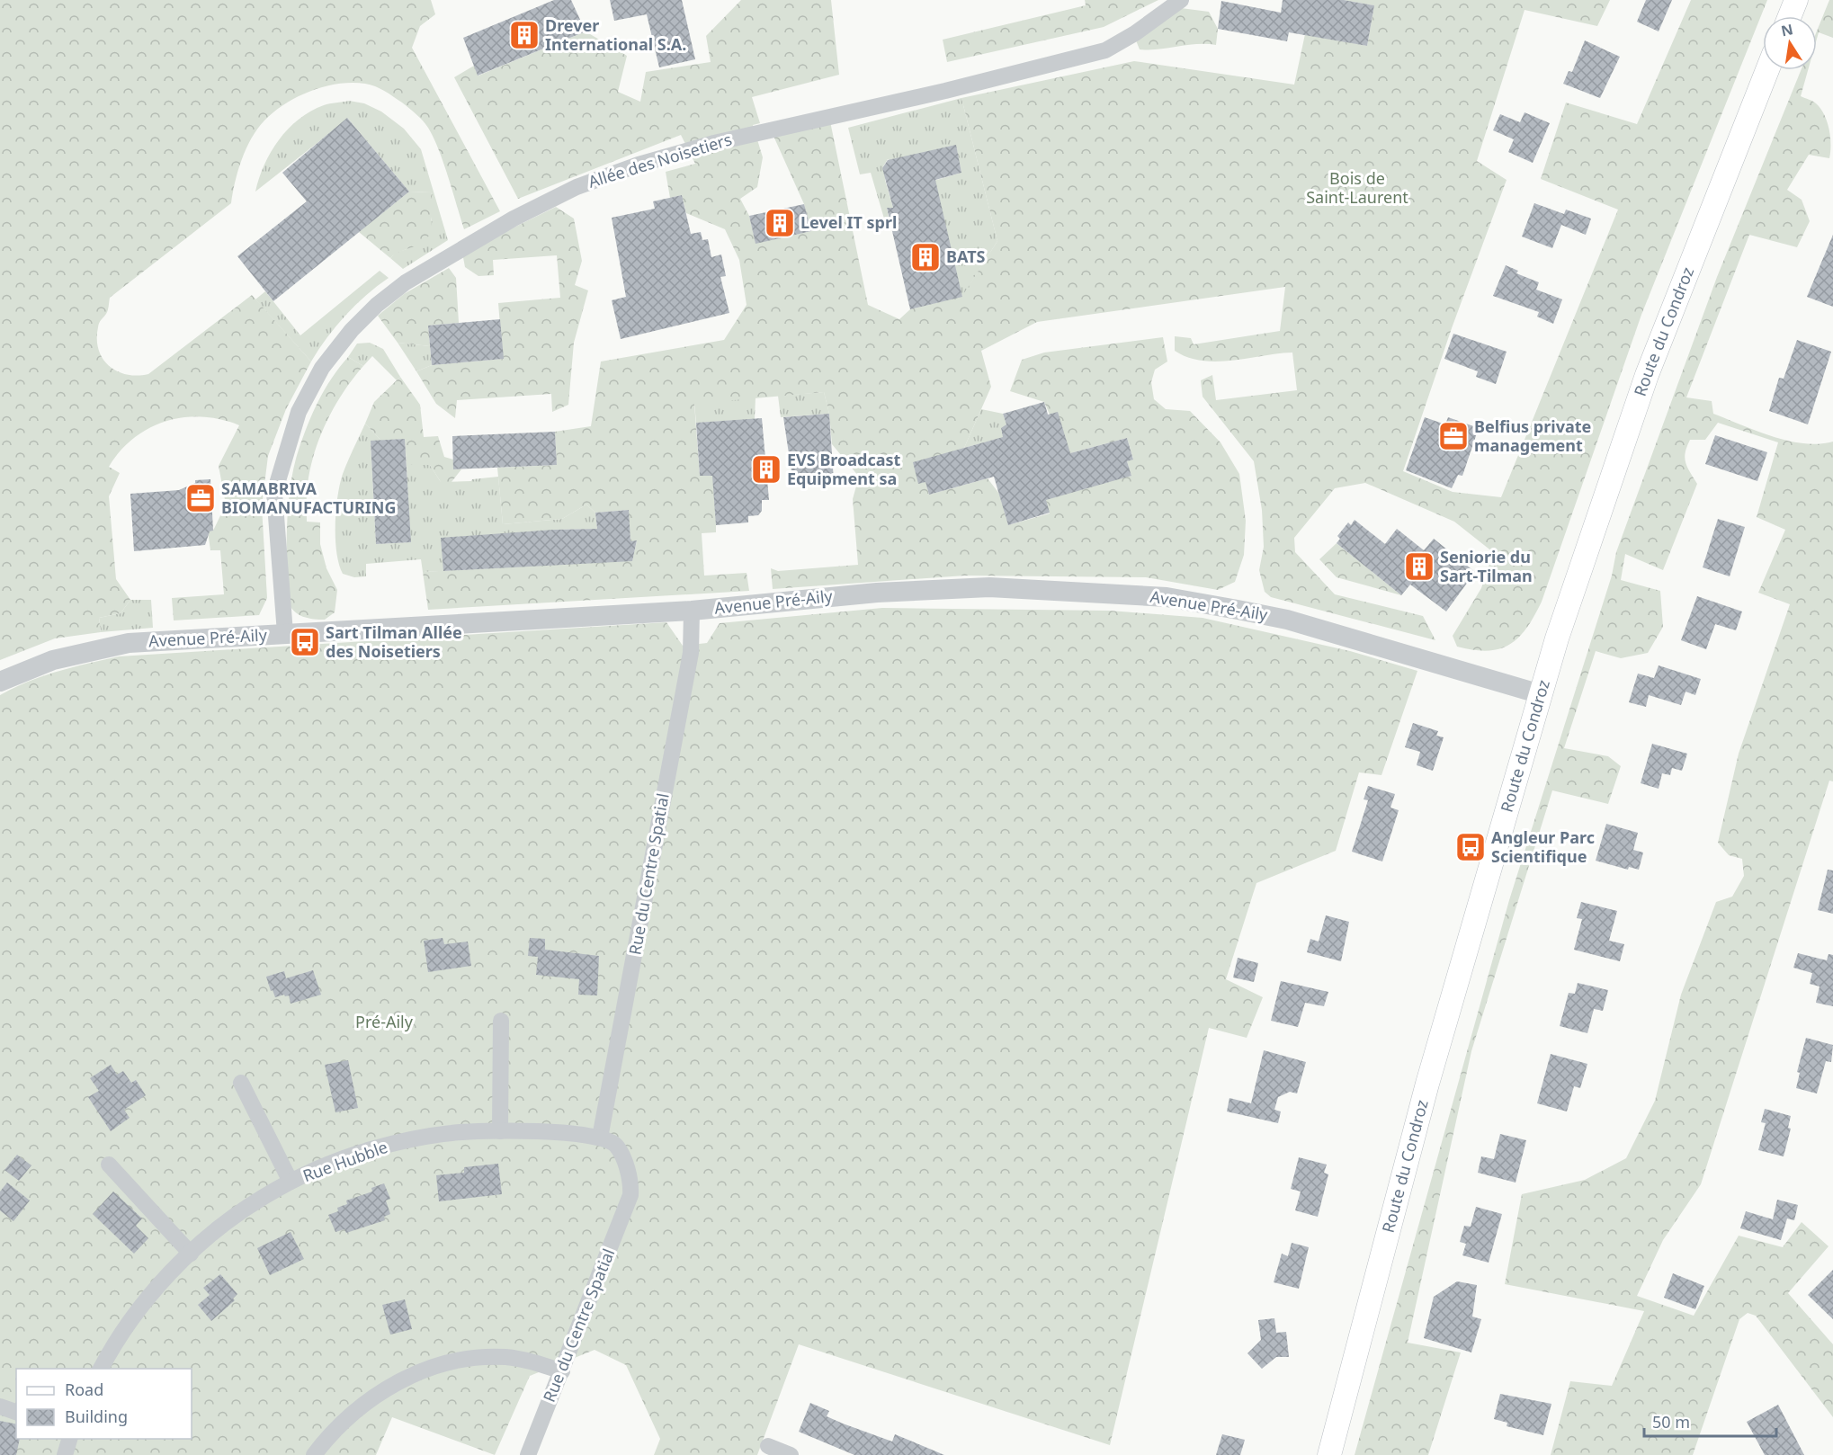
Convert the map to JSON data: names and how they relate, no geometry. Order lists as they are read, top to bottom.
{
  "streets": {
    "main road": ["Route du Condroz"],
    "street": [
      "Allée des Noisetiers",
      "Avenue Pré-Aily",
      "Rue du Centre Spatial",
      "Rue Hubble"
    ]
  },
  "crossings": [
    ["Allée des Noisetiers", "Avenue Pré-Aily"],
    ["Route du Condroz", "Avenue Pré-Aily"],
    ["Avenue Pré-Aily", "Rue du Centre Spatial"],
    ["Rue du Centre Spatial", "Rue Hubble"]
  ],
  "parks": ["Bois de Saint-Laurent", "Pré-Aily"],
  "places": {
    "building": [
      "Drever International S.A.",
      "Level IT sprl",
      "BATS",
      "EVS Broadcast Equipment sa",
      "Seniorie du Sart-Tilman"
    ],
    "office": ["Belfius private management", "SAMABRIVA BIOMANUFACTURING"],
    "bus stop": ["Sart Tilman Allée des Noisetiers", "Angleur Parc Scientifique"]
  },
  "legend": ["Road", "Building"],
  "scale_bar": "50 m",
  "north": "top"
}
